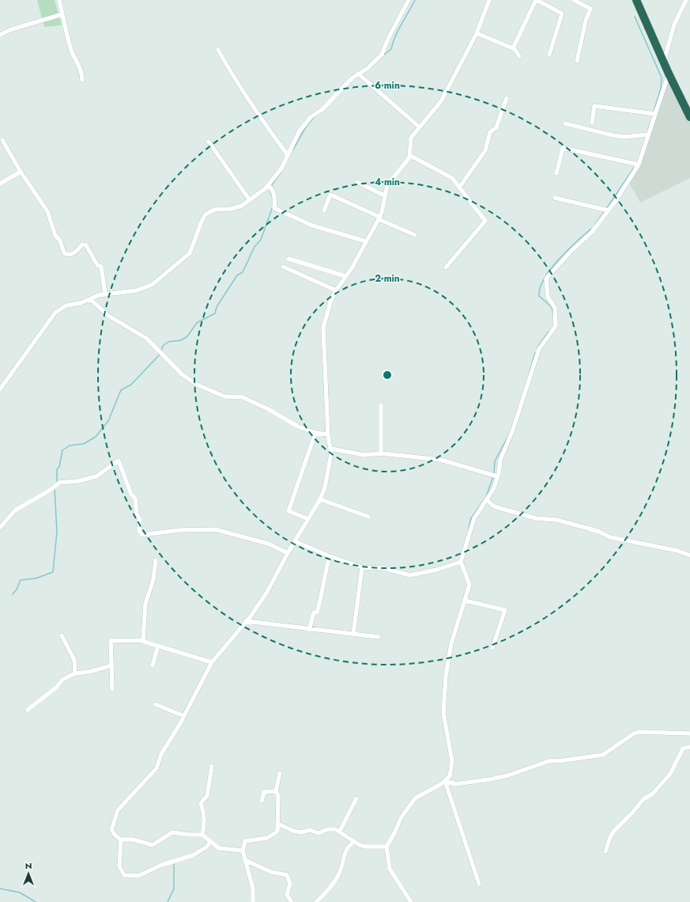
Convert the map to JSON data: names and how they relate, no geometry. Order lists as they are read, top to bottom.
{
  "north": "top",
  "rings": ["6 min", "4 min", "2 min"]
}
